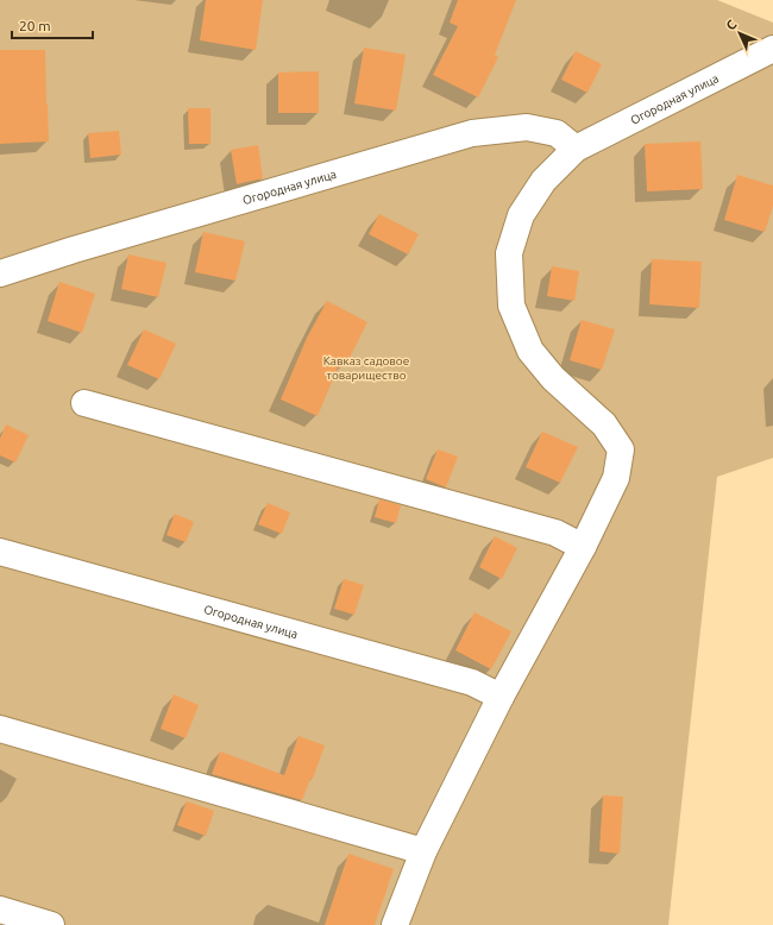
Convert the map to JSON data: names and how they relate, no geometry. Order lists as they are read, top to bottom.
{
  "streets": {
    "street": ["Огородная улица"]
  },
  "parks": ["Кавказ садовое товарищество"],
  "scale_bar": "20 m",
  "north": "top left"
}
